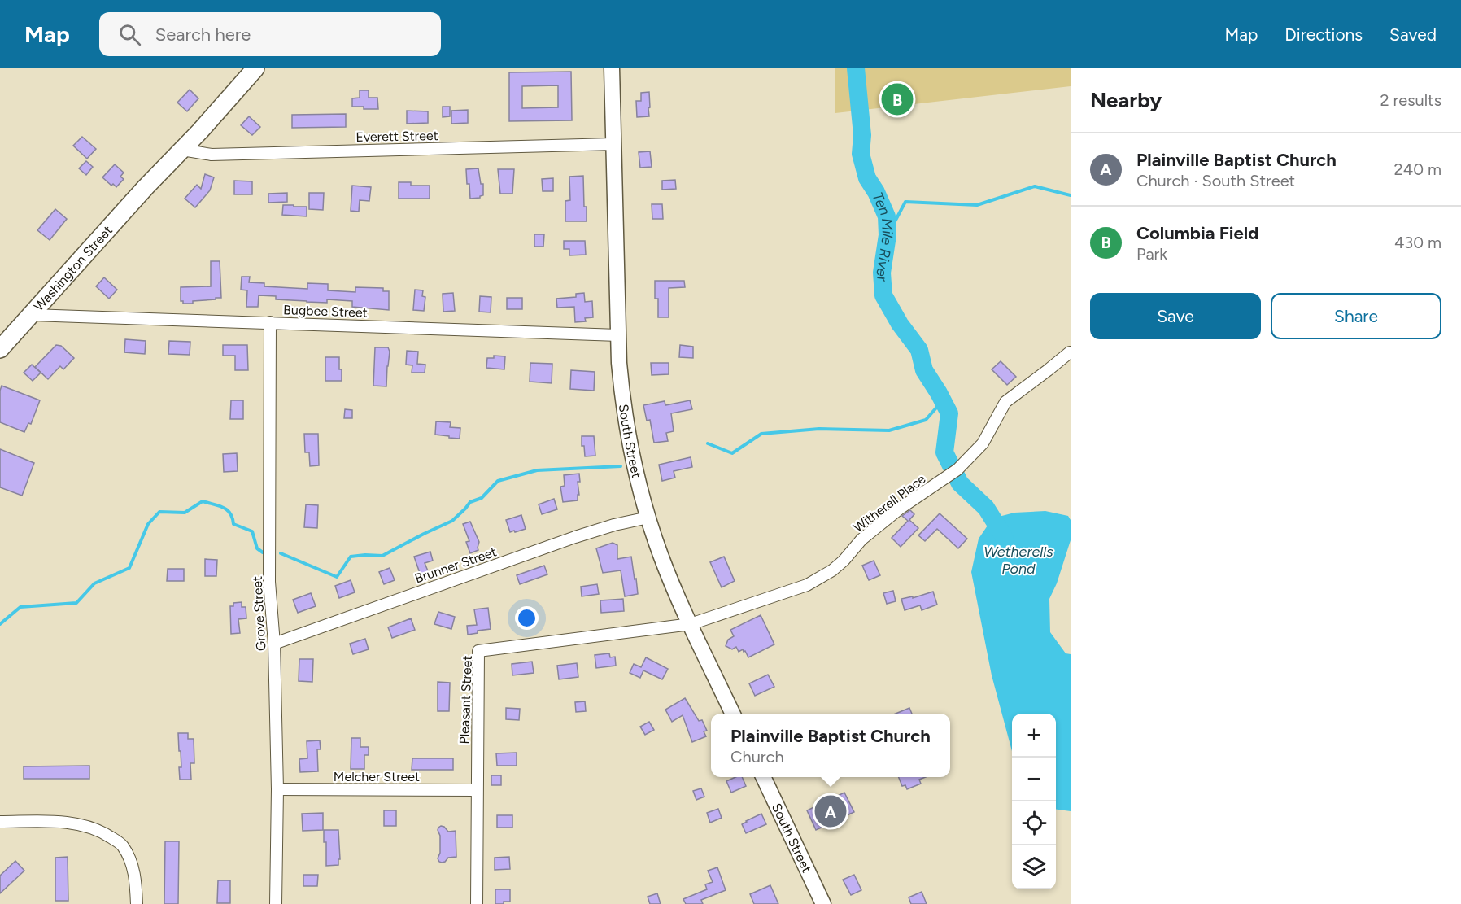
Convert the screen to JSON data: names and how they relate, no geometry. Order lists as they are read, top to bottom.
{
  "streets": {
    "main road": ["Washington Street", "South Street"],
    "street": [
      "Everett Street",
      "Bugbee Street",
      "Witherell Place",
      "Brunner Street",
      "Grove Street",
      "Pleasant Street",
      "Melcher Street"
    ]
  },
  "crossings": [
    ["Everett Street", "Washington Street"],
    ["Everett Street", "South Street"],
    ["Washington Street", "Bugbee Street"],
    ["Bugbee Street", "South Street"],
    ["Bugbee Street", "Grove Street"],
    ["South Street", "Witherell Place"],
    ["South Street", "Brunner Street"],
    ["South Street", "Pleasant Street"],
    ["Witherell Place", "Pleasant Street"],
    ["Brunner Street", "Grove Street"],
    ["Grove Street", "Melcher Street"],
    ["Pleasant Street", "Melcher Street"]
  ],
  "water": ["Ten Mile River", "Wetherells Pond"],
  "page": {
    "header": "Map",
    "search": "Search here",
    "nav": ["Map", "Directions", "Saved"],
    "heading": ["Nearby", "2 results"],
    "pins": ["B", "A"],
    "list": [
      {
        "mark": "A",
        "name": "Plainville Baptist Church",
        "note": "Church · South Street",
        "value": "240 m"
      },
      {
        "mark": "B",
        "name": "Columbia Field",
        "note": "Park",
        "value": "430 m"
      }
    ],
    "buttons": ["Save", "Share"],
    "map_buttons": ["+", "−"],
    "popup": ["Plainville Baptist Church", "Church"]
  }
}
